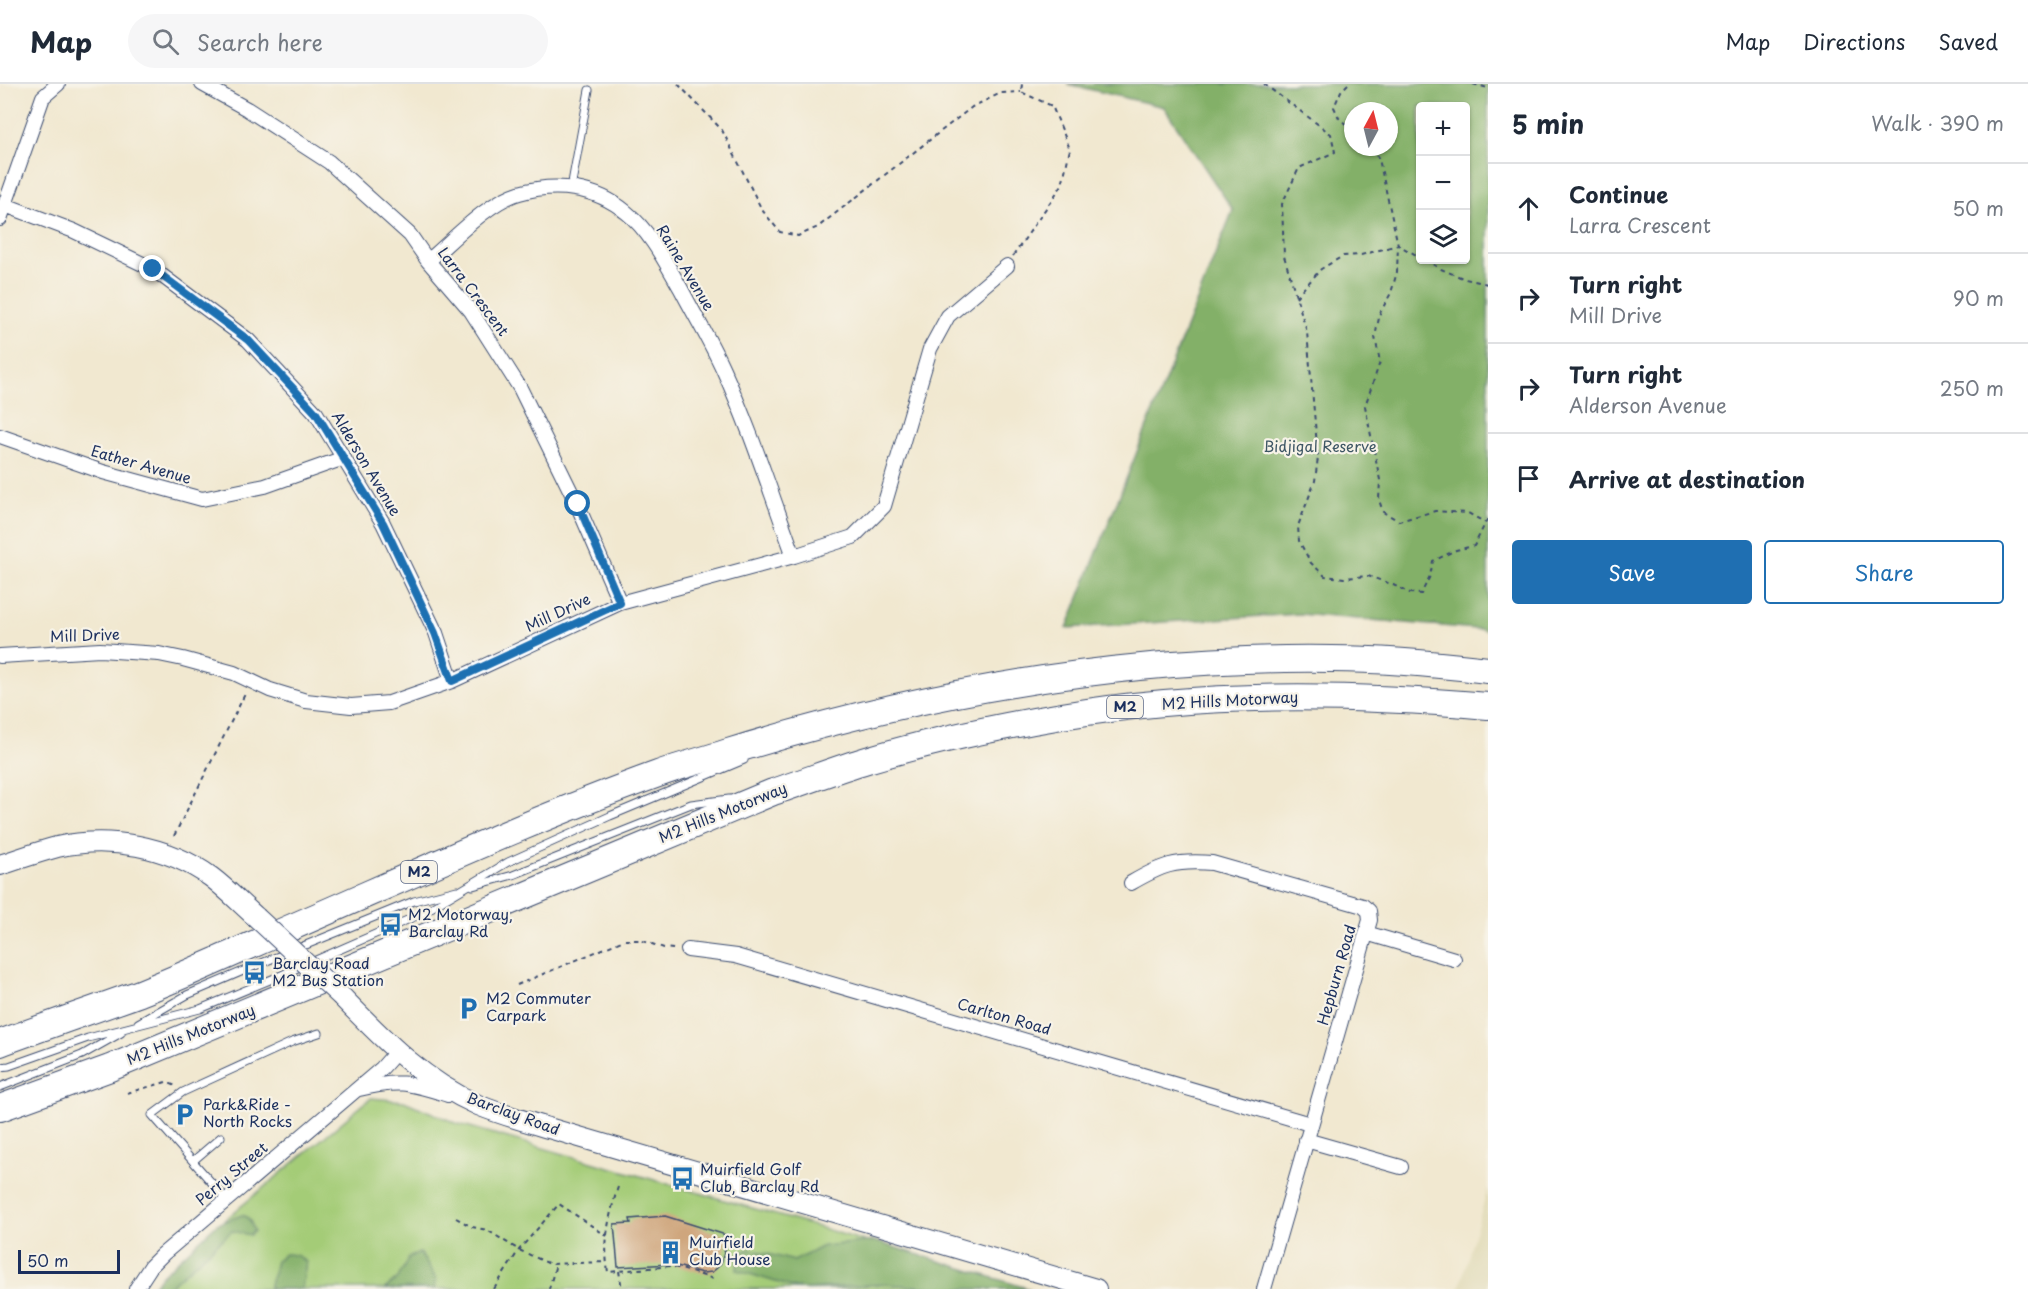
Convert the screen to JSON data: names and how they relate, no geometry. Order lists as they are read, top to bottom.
{
  "streets": {
    "highway": ["M2 Hills Motorway", "M2"],
    "main road": ["Barclay Road"],
    "street": [
      "Raine Avenue",
      "Larra Crescent",
      "Alderson Avenue",
      "Eather Avenue",
      "Mill Drive",
      "Hepburn Road",
      "Carlton Road",
      "Perry Street"
    ]
  },
  "crossings": [
    ["Raine Avenue", "Larra Crescent"],
    ["Raine Avenue", "Mill Drive"],
    ["Larra Crescent", "Mill Drive"],
    ["Alderson Avenue", "Eather Avenue"],
    ["Alderson Avenue", "Mill Drive"],
    ["M2 Hills Motorway", "M2"],
    ["Hepburn Road", "Carlton Road"],
    ["Barclay Road", "Perry Street"]
  ],
  "parks": ["Bidjigal Reserve"],
  "places": {
    "bus stop": ["M2 Motorway, Barclay Rd", "Barclay Road M2 Bus Station", "Muirfield Golf Club, Barclay Rd"],
    "parking": ["M2 Commuter Carpark", "Park&Ride - North Rocks"],
    "building": ["Muirfield Club House"]
  },
  "scale_bar": "50 m",
  "north": "top",
  "page": {
    "header": "Map",
    "search": "Search here",
    "nav": ["Map", "Directions", "Saved"],
    "heading": ["5 min", "Walk · 390 m"],
    "map_buttons": ["+", "−"],
    "list": [
      ["Continue", "Larra Crescent", "50 m"],
      ["Turn right", "Mill Drive", "90 m"],
      ["Turn right", "Alderson Avenue", "250 m"],
      "Arrive at destination"
    ],
    "buttons": ["Save", "Share"],
    "scale": "50 m"
  }
}
